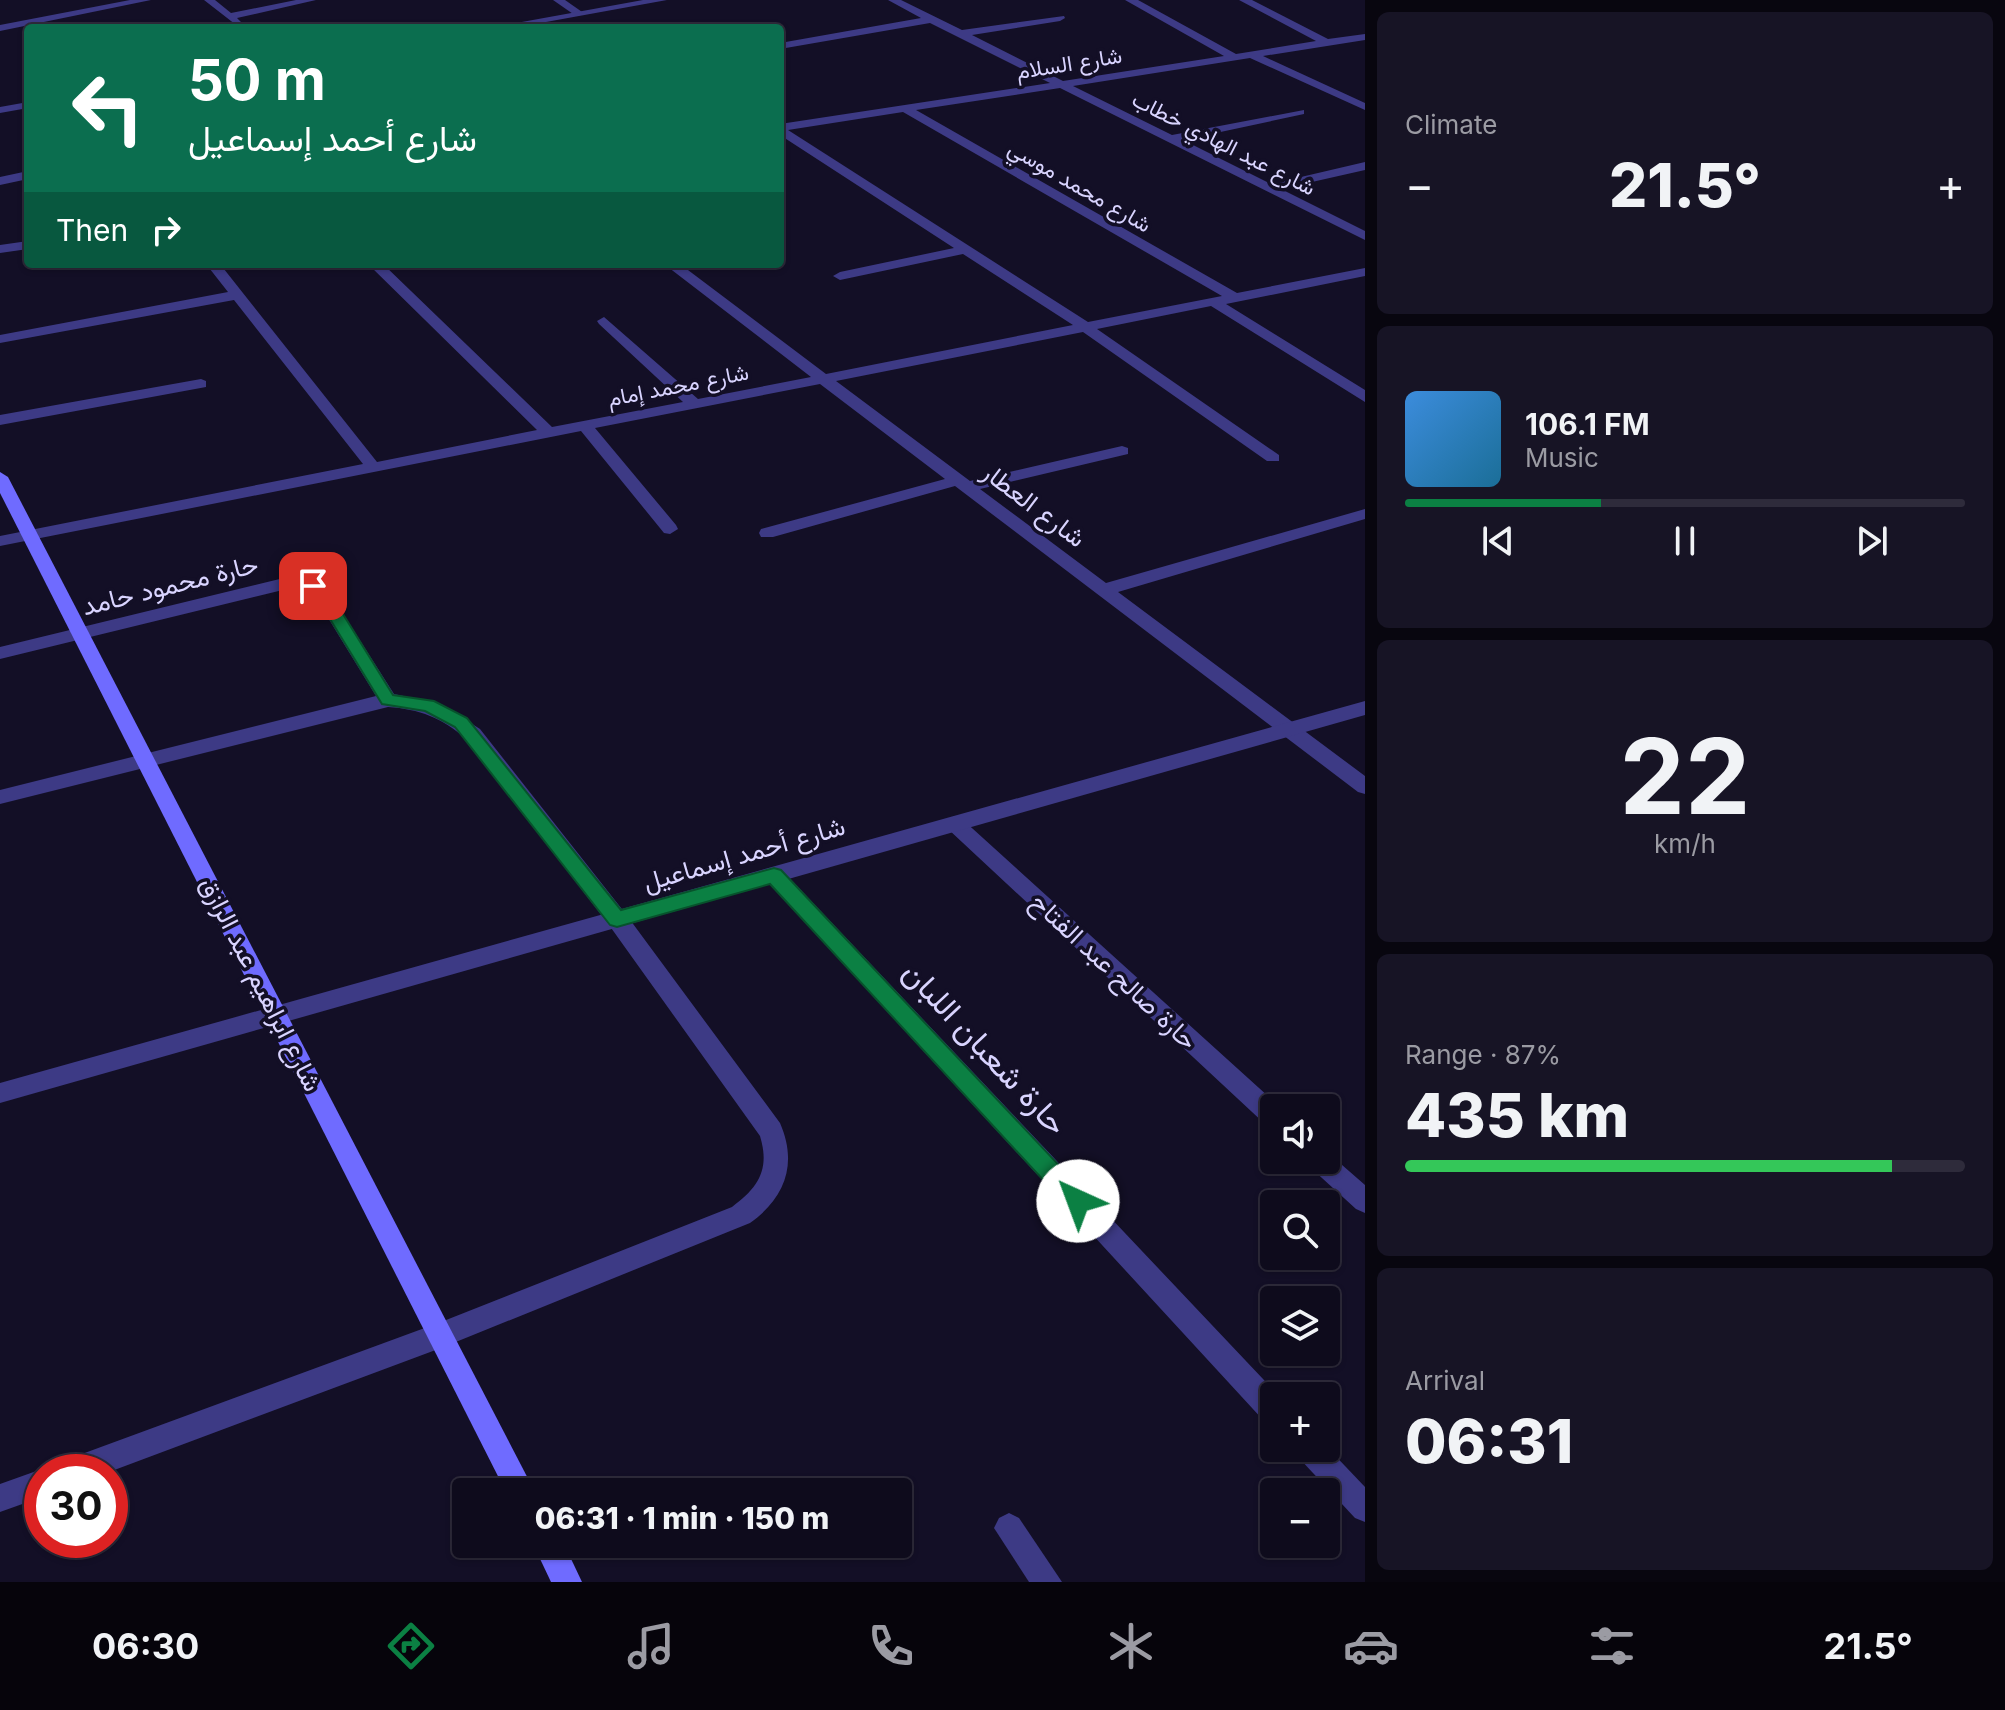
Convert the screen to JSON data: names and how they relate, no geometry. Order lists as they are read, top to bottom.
{
  "streets": {
    "main road": ["شارع ابراهيم عبد الرازق"],
    "street": [
      "شارع السلام",
      "شارع عبد الهادي خطاب",
      "شارع محمد موسي",
      "شارع محمد إمام",
      "شارع العطار",
      "حارة محمود حامد",
      "شارع أحمد إسماعيل",
      "حارة صالح عبد الفتاح",
      "حارة شعبان اللبان"
    ]
  },
  "crossings": [
    ["شارع السلام", "شارع عبد الهادي خطاب"],
    ["شارع السلام", "شارع محمد موسي"],
    ["شارع محمد موسي", "شارع محمد إمام"],
    ["شارع محمد إمام", "شارع العطار"],
    ["شارع محمد إمام", "شارع ابراهيم عبد الرازق"],
    ["شارع العطار", "شارع أحمد إسماعيل"],
    ["حارة محمود حامد", "شارع ابراهيم عبد الرازق"],
    ["شارع أحمد إسماعيل", "حارة صالح عبد الفتاح"],
    ["شارع أحمد إسماعيل", "شارع ابراهيم عبد الرازق"],
    ["شارع أحمد إسماعيل", "حارة شعبان اللبان"]
  ],
  "page": {
    "tile": [
      "Climate",
      ["22", "km/h"],
      ["Range · 87%", "435 km"],
      ["Arrival", "06:31"]
    ],
    "turn": ["50 m", "شارع أحمد إسماعيل"],
    "heat": ["−", "21.5°", "+"],
    "then": "Then",
    "song": ["106.1 FM", "Music"],
    "map_buttons": ["+", "−"],
    "limit": "30",
    "trip": "06:31 · 1 min · 150 m",
    "tabs": ["06:30", "21.5°"]
  }
}
